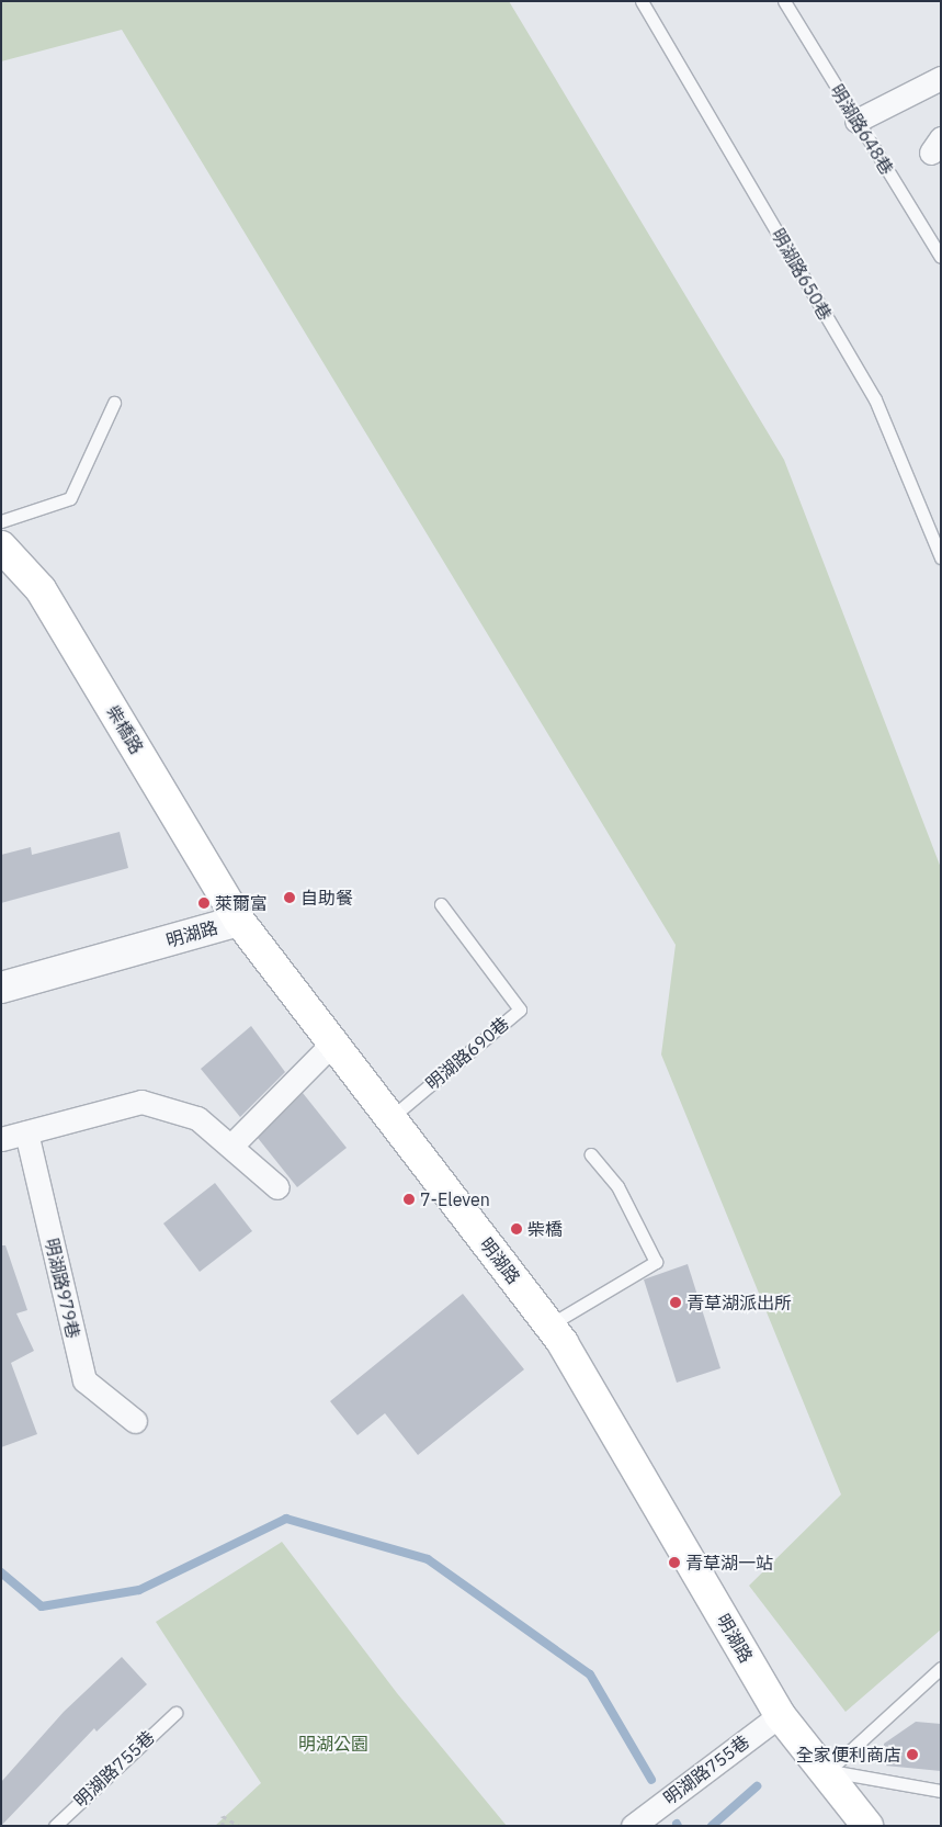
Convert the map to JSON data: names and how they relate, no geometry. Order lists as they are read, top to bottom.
{
  "streets": {
    "main road": ["柴橋路", "明湖路"],
    "street": ["明湖路979巷", "明湖路755巷"],
    "lane": ["明湖路648巷", "明湖路650巷", "明湖路690巷"]
  },
  "crossings": [
    ["柴橋路", "明湖路"],
    ["明湖路", "明湖路690巷"],
    ["明湖路", "明湖路755巷"]
  ],
  "parks": ["明湖公園"],
  "places": [
    "自助餐",
    "萊爾富",
    "7-Eleven",
    "柴橋",
    "青草湖派出所",
    "青草湖一站",
    "全家便利商店"
  ]
}
